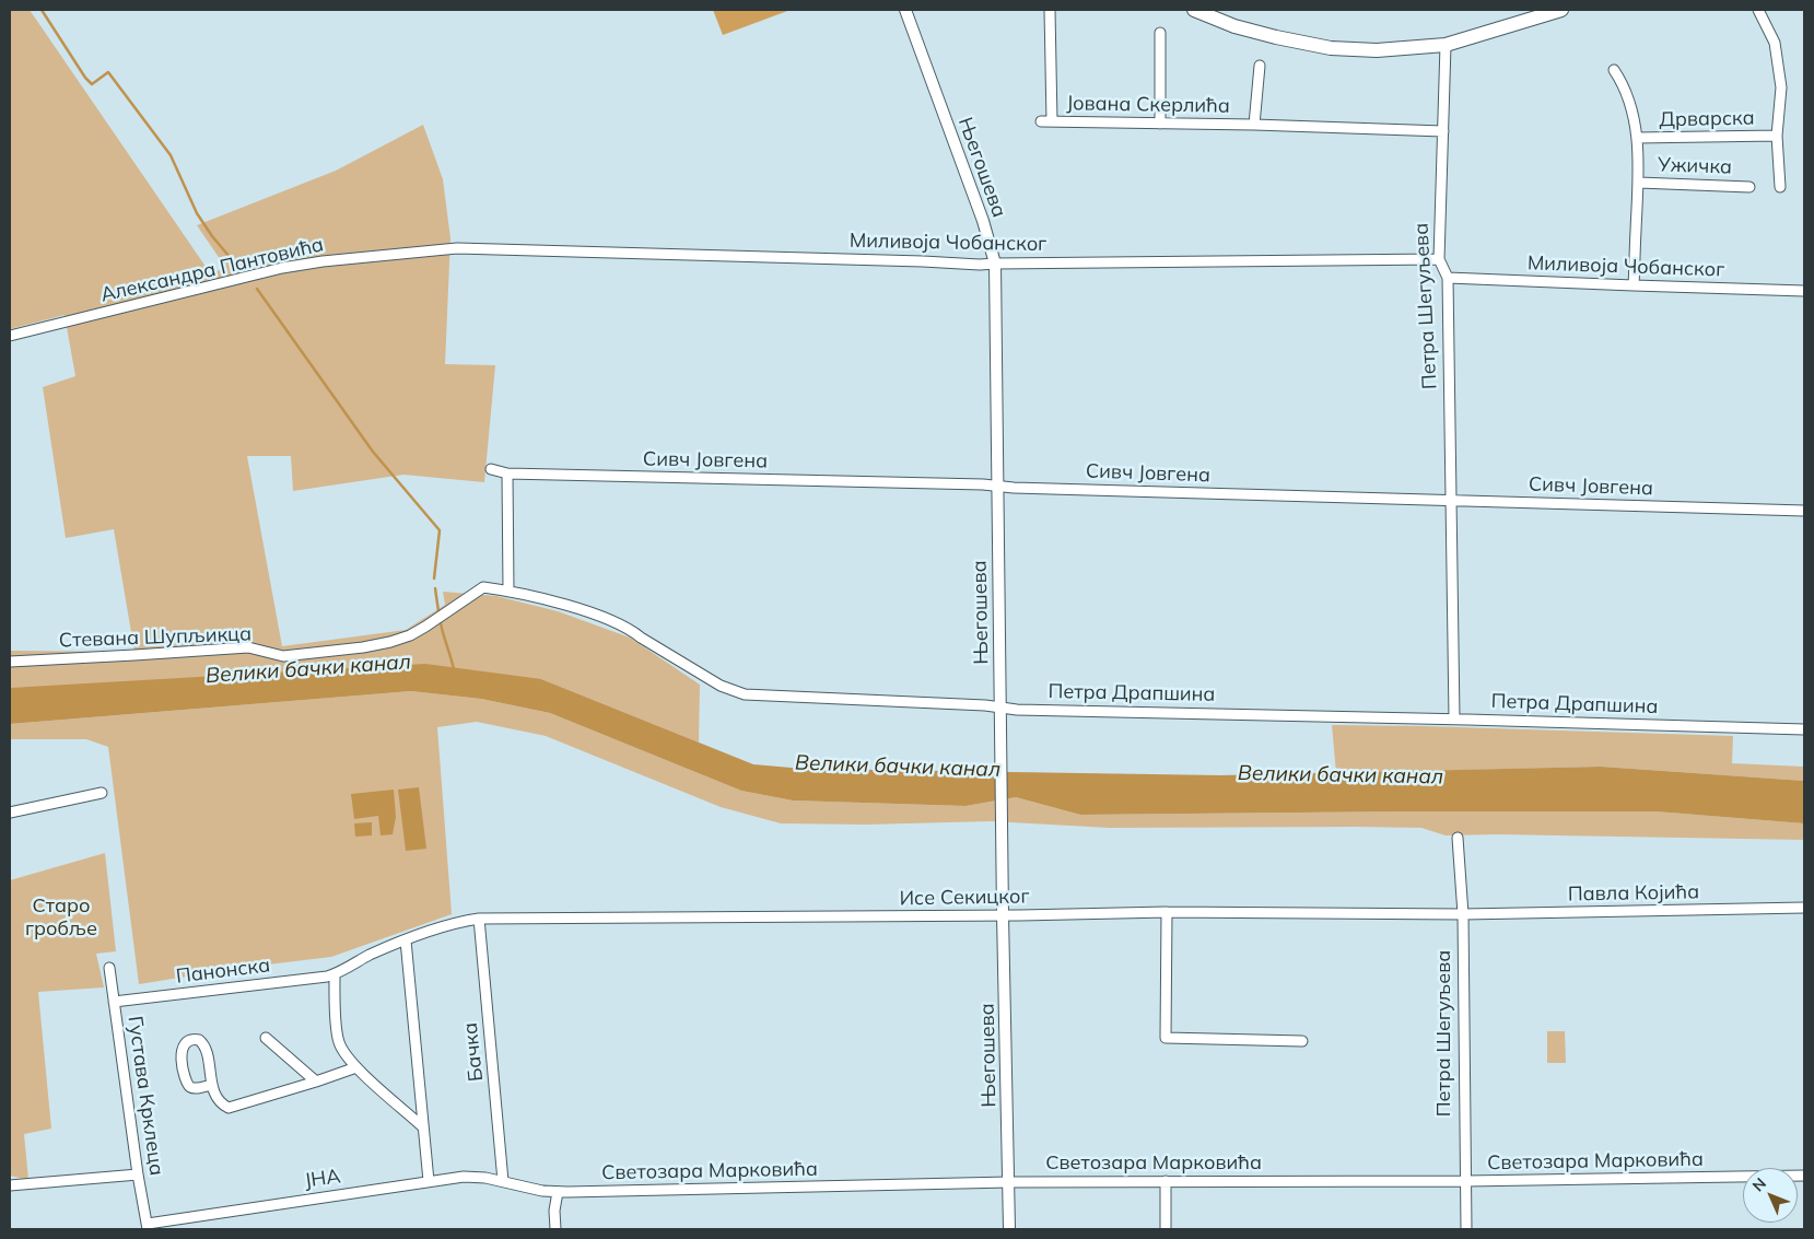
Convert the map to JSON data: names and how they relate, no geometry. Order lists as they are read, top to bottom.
{
  "streets": {
    "street": [
      "Јована Скерлића",
      "Дрварска",
      "Ужичка",
      "Његошева",
      "Миливоја Чобанског",
      "Александра Пантовића",
      "Петра Шегуљева",
      "Сивч Јовгена",
      "Стевана Шупљикца",
      "Петра Драпшина",
      "Павла Којића",
      "Исе Секицког",
      "Панонска",
      "Бачка",
      "Густава Крклеца",
      "Светозара Марковића",
      "ЈНА"
    ]
  },
  "crossings": [
    ["Јована Скерлића", "Петра Шегуљева"],
    ["Његошева", "Миливоја Чобанског"],
    ["Његошева", "Сивч Јовгена"],
    ["Његошева", "Петра Драпшина"],
    ["Његошева", "Исе Секицког"],
    ["Његошева", "Светозара Марковића"],
    ["Миливоја Чобанског", "Александра Пантовића"],
    ["Миливоја Чобанског", "Петра Шегуљева"],
    ["Петра Шегуљева", "Сивч Јовгена"],
    ["Петра Шегуљева", "Петра Драпшина"],
    ["Петра Шегуљева", "Павла Којића"],
    ["Петра Шегуљева", "Исе Секицког"],
    ["Петра Шегуљева", "Светозара Марковића"],
    ["Стевана Шупљикца", "Петра Драпшина"],
    ["Павла Којића", "Исе Секицког"],
    ["Исе Секицког", "Панонска"],
    ["Исе Секицког", "Бачка"],
    ["Панонска", "Густава Крклеца"],
    ["Бачка", "Светозара Марковића"],
    ["Бачка", "ЈНА"],
    ["Густава Крклеца", "ЈНА"],
    ["Светозара Марковића", "ЈНА"]
  ],
  "water": ["Велики бачки канал"],
  "parks": ["Старо гробље"],
  "north": "top left"
}
